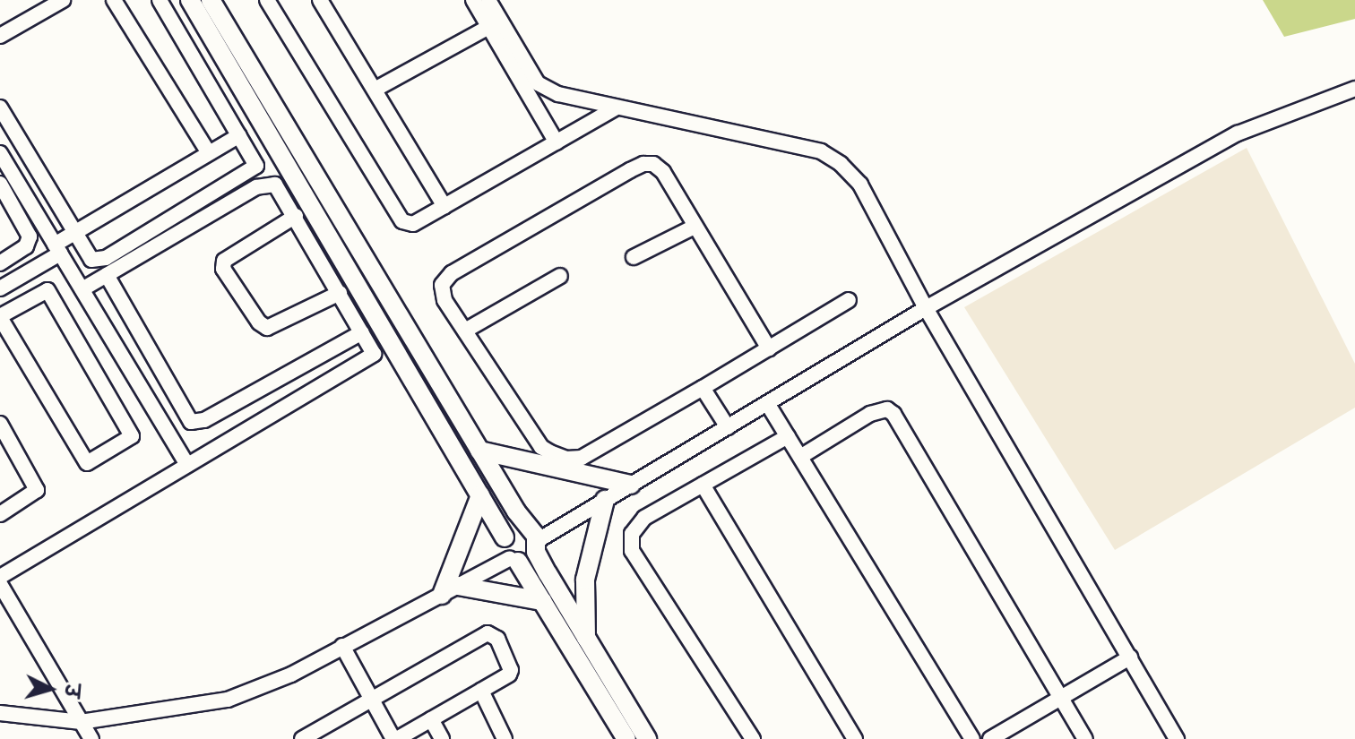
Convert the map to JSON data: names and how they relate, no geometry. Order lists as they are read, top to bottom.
{
  "north": "right"
}
